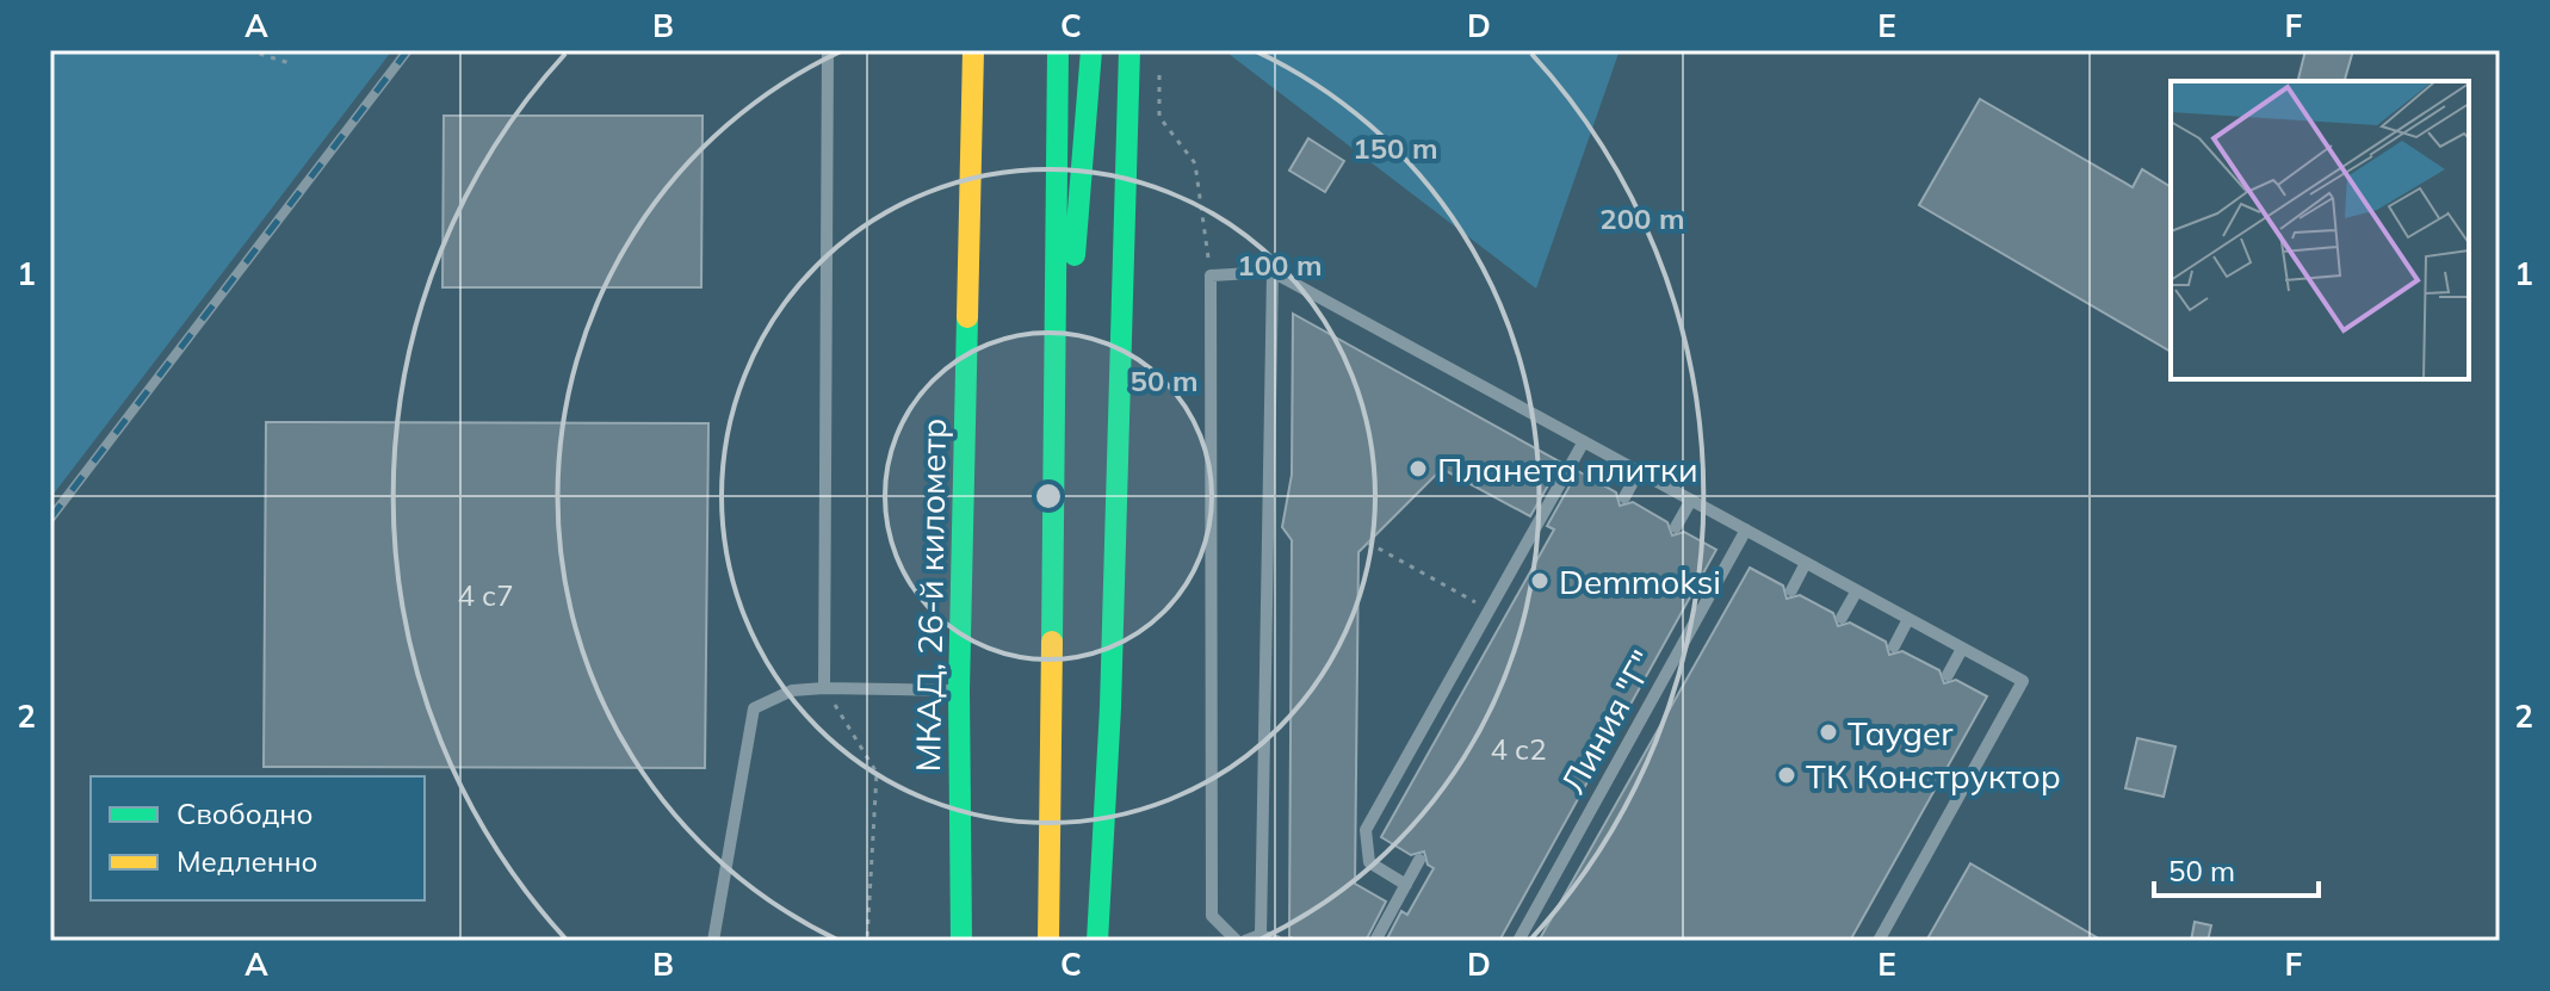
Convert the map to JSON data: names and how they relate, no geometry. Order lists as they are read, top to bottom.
{
  "streets": {
    "main road": ["МКАД, 26-й километр"],
    "lane": ["Линия \"Г\""]
  },
  "places": [
    "Планета плитки",
    "Demmoksi",
    "Tayger",
    "ТК Конструктор"
  ],
  "house_numbers": ["4 с7", "4 с2"],
  "legend": ["Свободно", "Медленно"],
  "scale_bar": "50 m",
  "grid": {
    "columns": [
      "A",
      "B",
      "C",
      "D",
      "E",
      "F"
    ],
    "rows": ["1", "2"]
  },
  "rings": [
    "150 m",
    "200 m",
    "100 m",
    "50 m"
  ]
}
